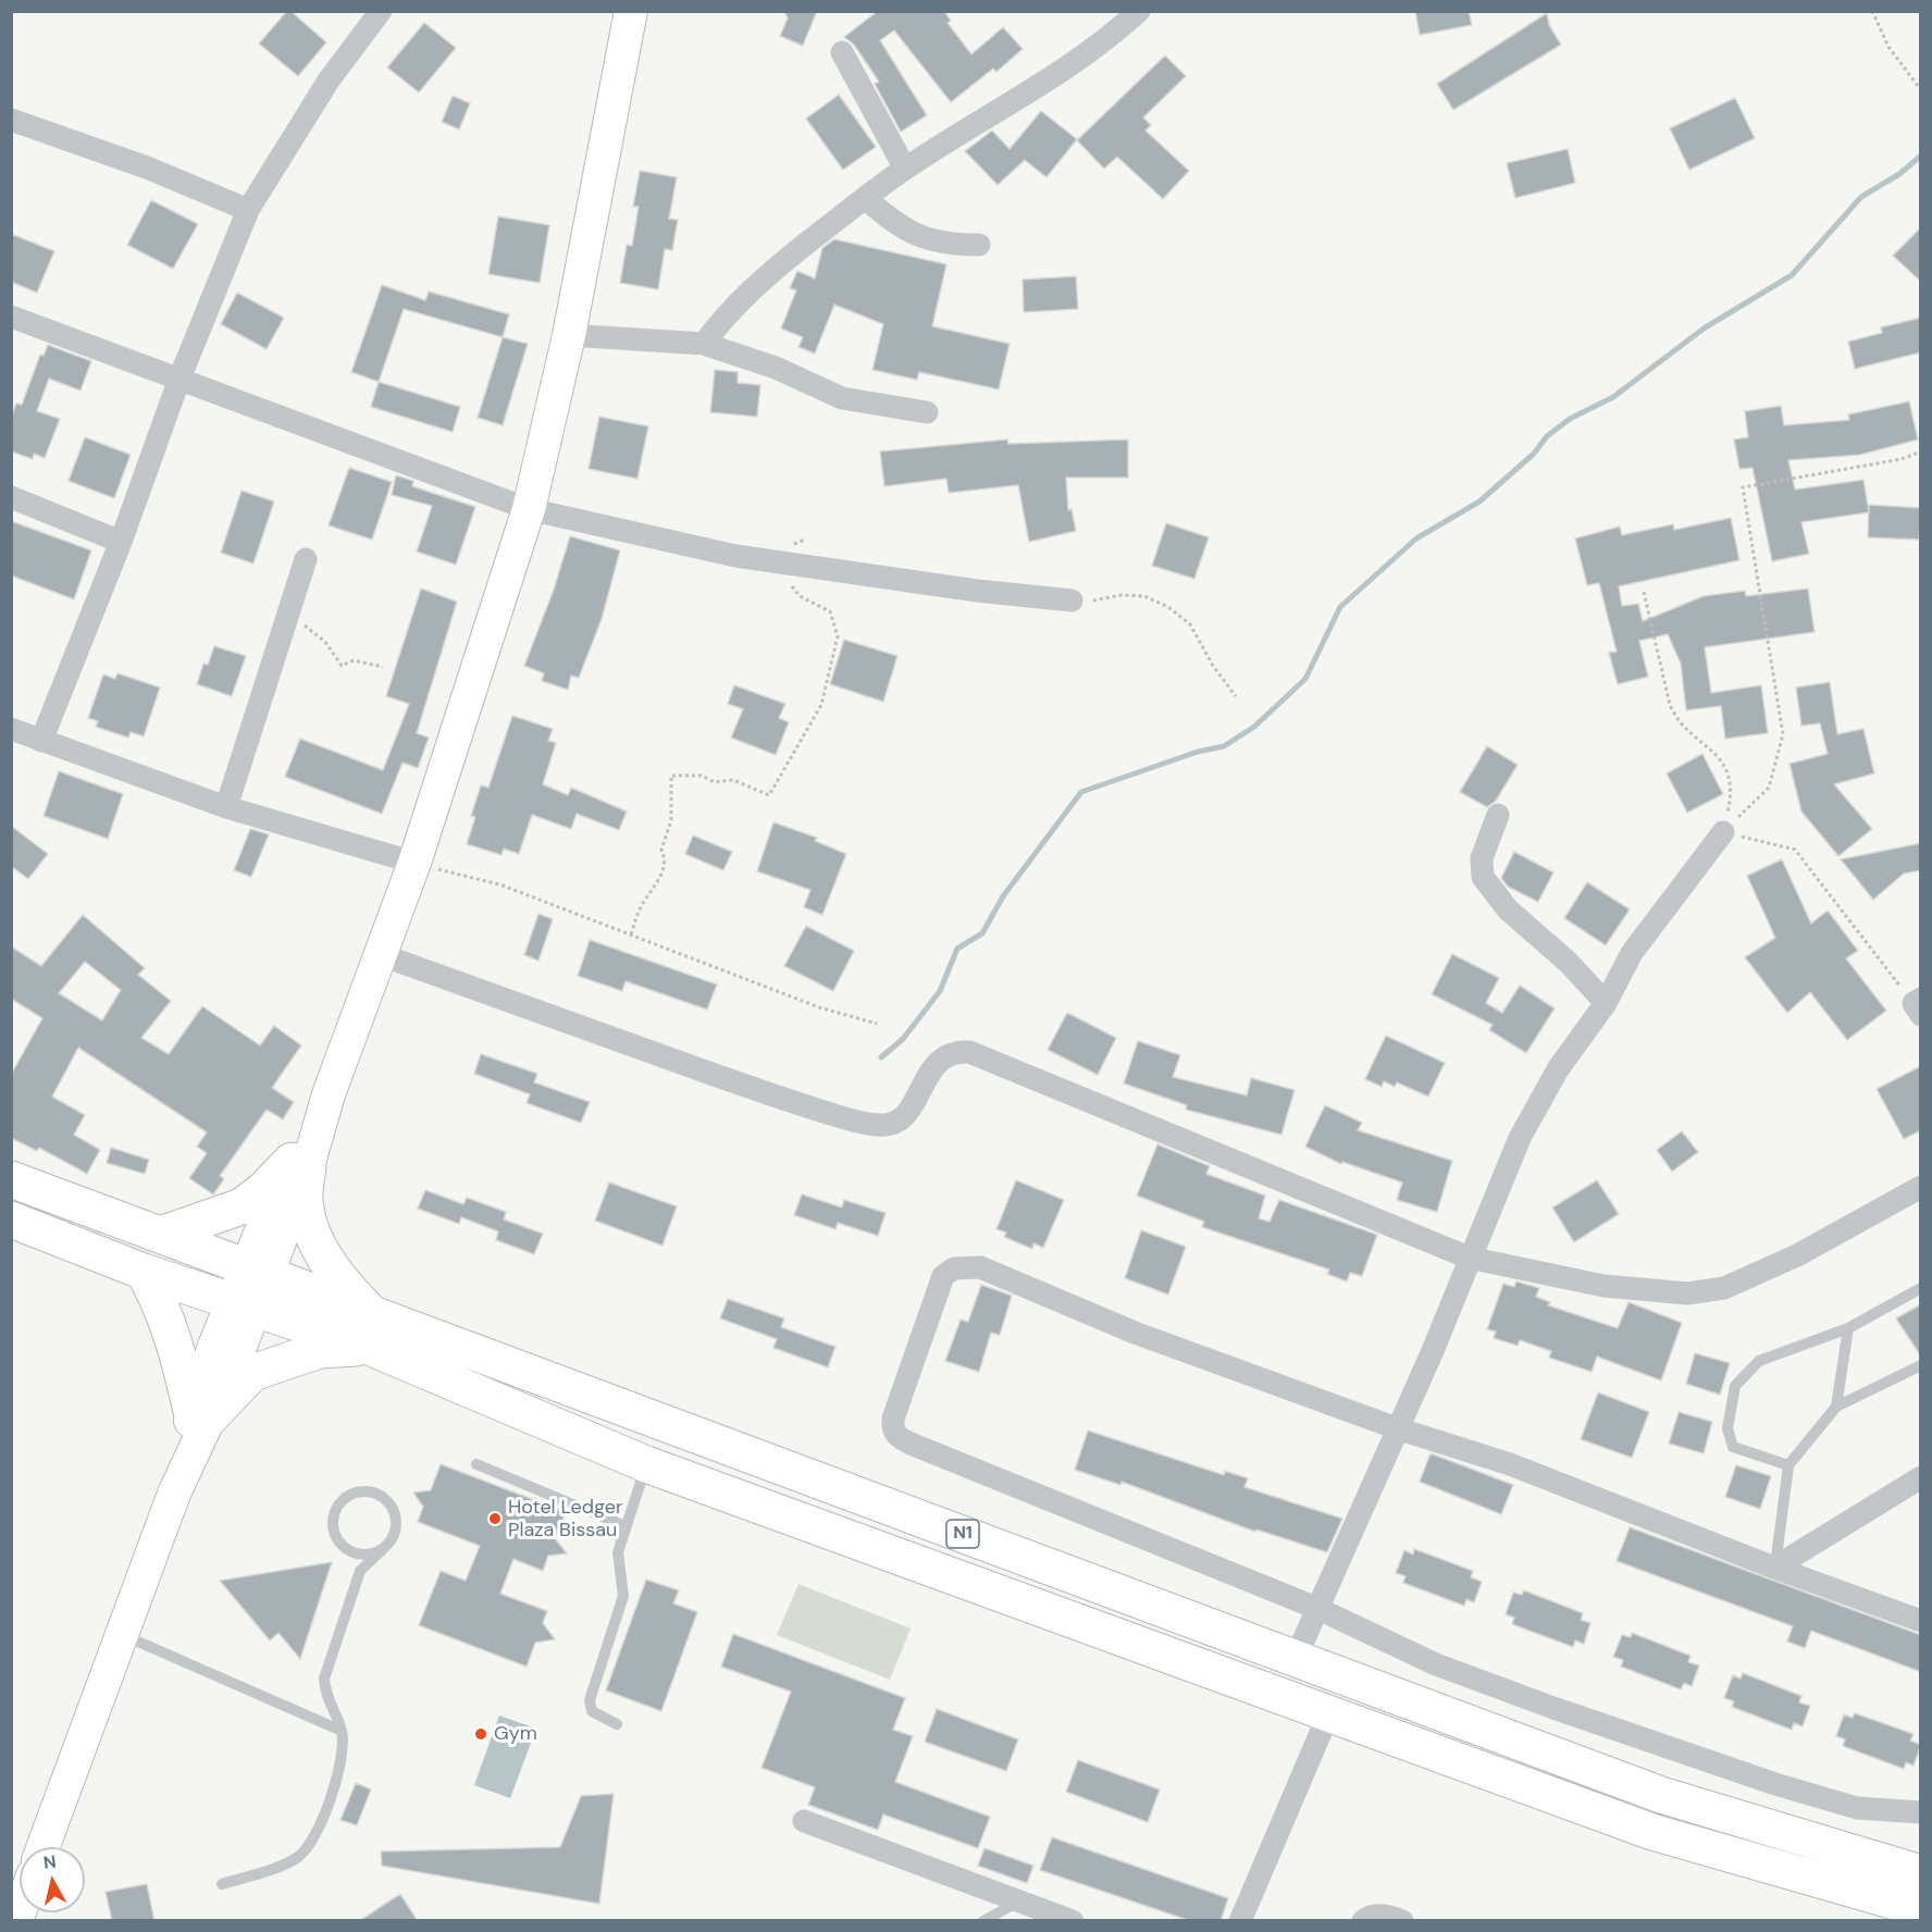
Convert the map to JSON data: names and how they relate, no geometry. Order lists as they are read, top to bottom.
{
  "streets": {
    "main road": ["N1"]
  },
  "places": ["Hotel Ledger Plaza Bissau", "Gym"],
  "north": "top"
}
